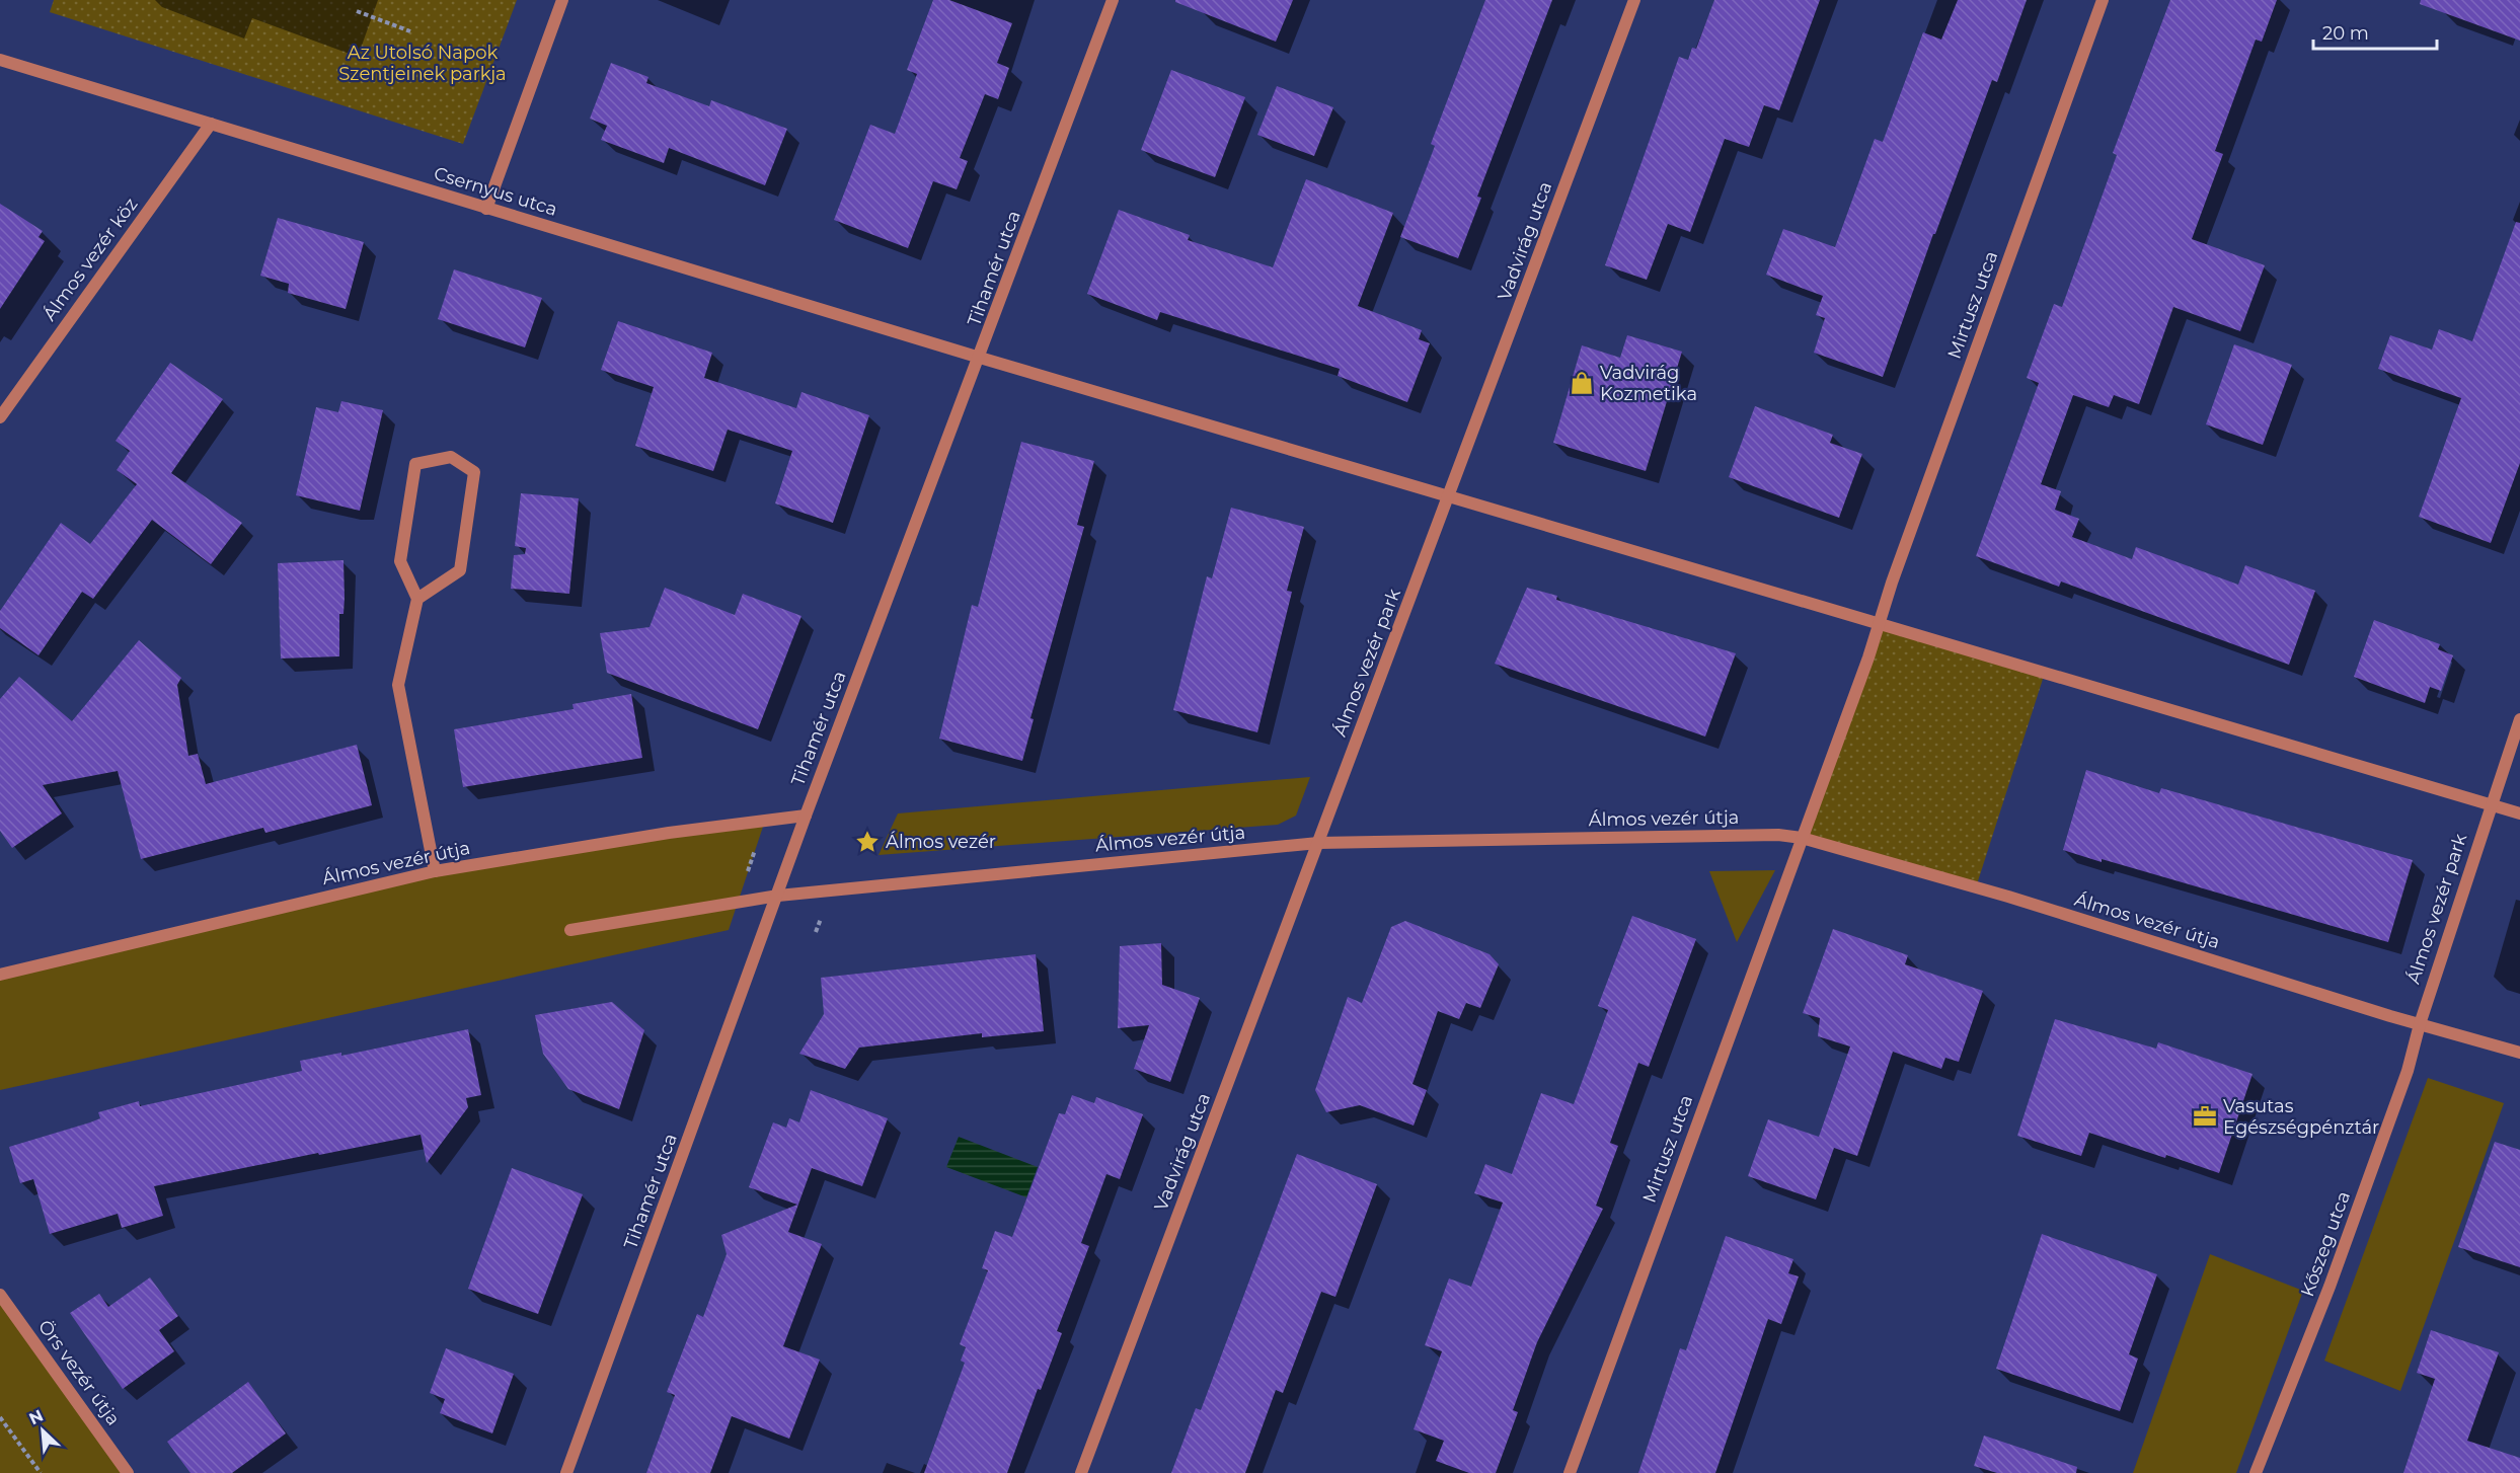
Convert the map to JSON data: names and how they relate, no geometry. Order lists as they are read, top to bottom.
{
  "streets": {
    "street": [
      "Csernyus utca",
      "Vadvirág utca",
      "Álmos vezér köz",
      "Tihamér utca",
      "Mirtusz utca",
      "Álmos vezér park",
      "Álmos vezér útja",
      "Kőszeg utca",
      "Örs vezér útja"
    ]
  },
  "crossings": [
    ["Csernyus utca", "Álmos vezér köz"],
    ["Csernyus utca", "Tihamér utca"],
    ["Vadvirág utca", "Álmos vezér park"],
    ["Vadvirág utca", "Álmos vezér útja"],
    ["Tihamér utca", "Álmos vezér útja"],
    ["Mirtusz utca", "Álmos vezér útja"],
    ["Álmos vezér park", "Álmos vezér útja"],
    ["Álmos vezér park", "Kőszeg utca"],
    ["Álmos vezér útja", "Kőszeg utca"]
  ],
  "parks": ["Az Utolsó Napok Szentjeinek parkja"],
  "places": {
    "shop": ["Vadvirág Kozmetika"],
    "place": ["Álmos vezér"],
    "office": ["Vasutas Egészségpénztár"]
  },
  "scale_bar": "20 m",
  "north": "top left"
}
